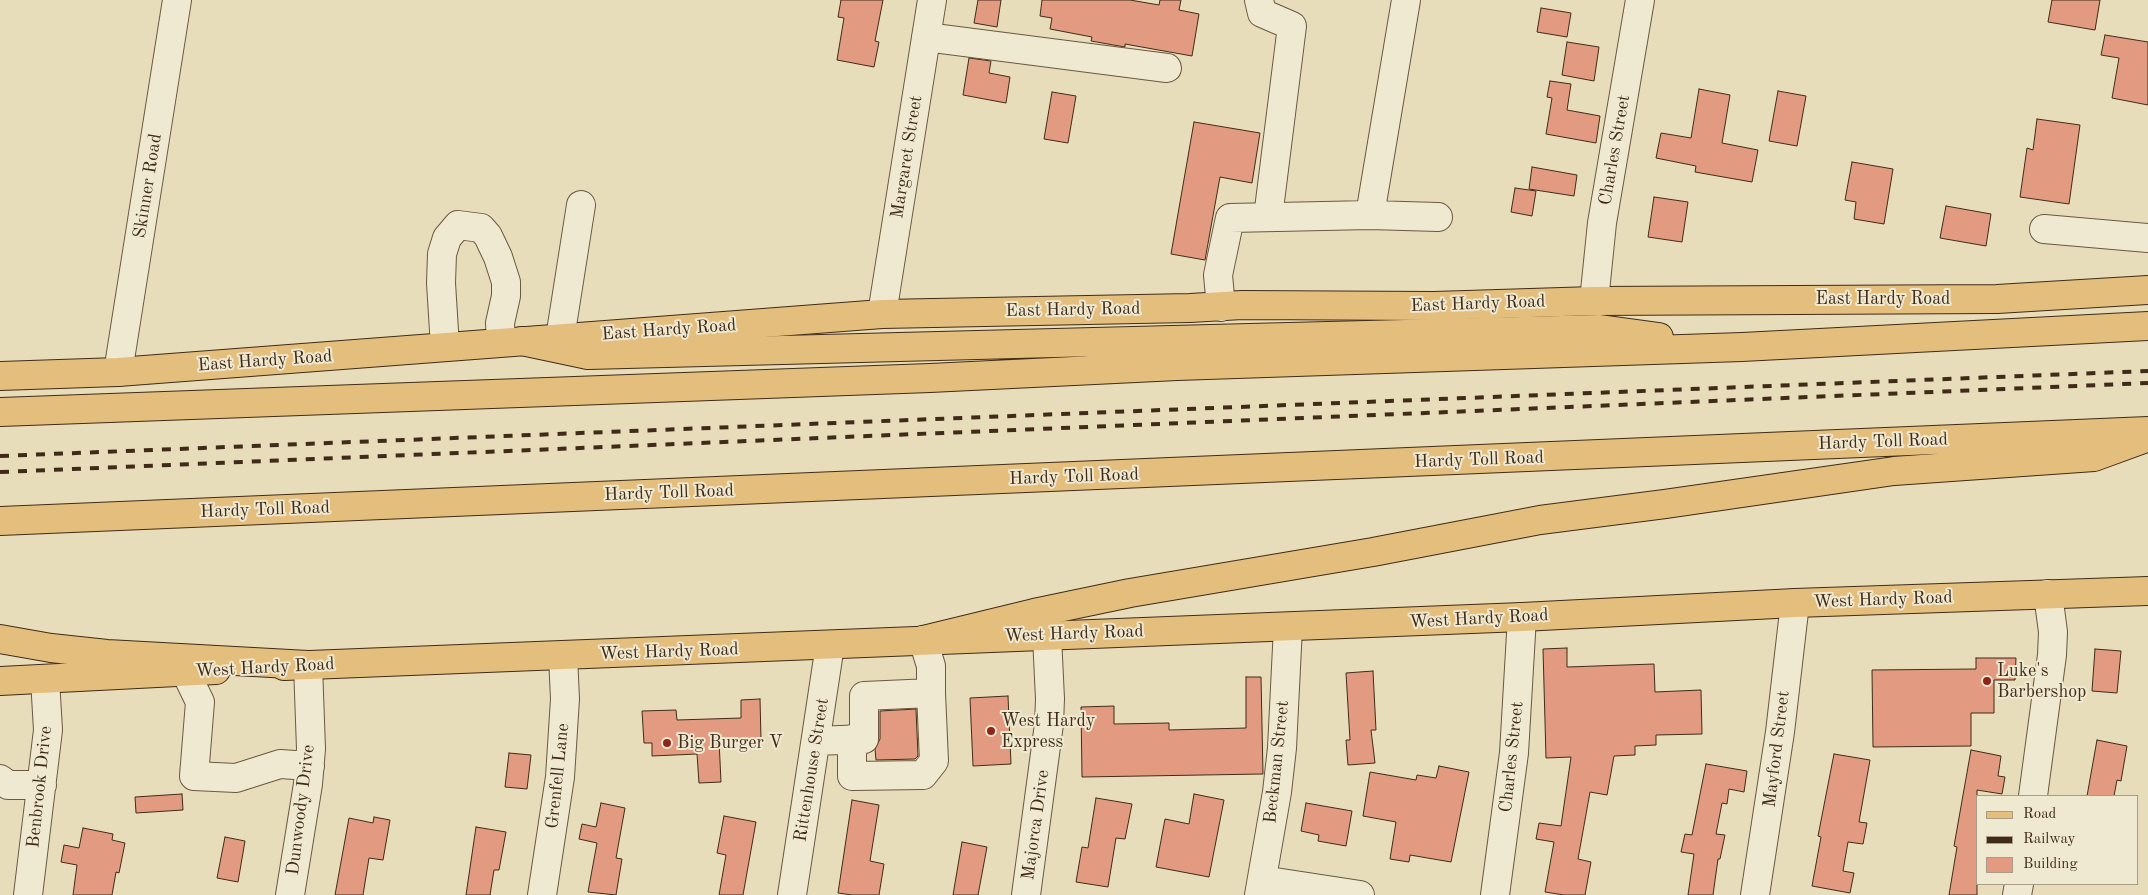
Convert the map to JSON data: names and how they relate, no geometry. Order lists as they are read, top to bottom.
{
  "streets": {
    "main road": ["East Hardy Road", "Hardy Toll Road", "West Hardy Road"],
    "street": [
      "Charles Street",
      "Margaret Street",
      "Skinner Road",
      "Mayford Street",
      "Beckman Street",
      "Rittenhouse Street",
      "Grenfell Lane",
      "Benbrook Drive",
      "Dunwoody Drive",
      "Majorca Drive"
    ]
  },
  "crossings": [
    ["Charles Street", "East Hardy Road"],
    ["Charles Street", "West Hardy Road"],
    ["Margaret Street", "East Hardy Road"],
    ["Skinner Road", "East Hardy Road"],
    ["West Hardy Road", "Mayford Street"],
    ["West Hardy Road", "Beckman Street"],
    ["West Hardy Road", "Rittenhouse Street"],
    ["West Hardy Road", "Grenfell Lane"],
    ["West Hardy Road", "Benbrook Drive"],
    ["West Hardy Road", "Dunwoody Drive"],
    ["West Hardy Road", "Majorca Drive"]
  ],
  "places": ["Luke's Barbershop", "West Hardy Express", "Big Burger V"],
  "legend": ["Road", "Railway", "Building"]
}
